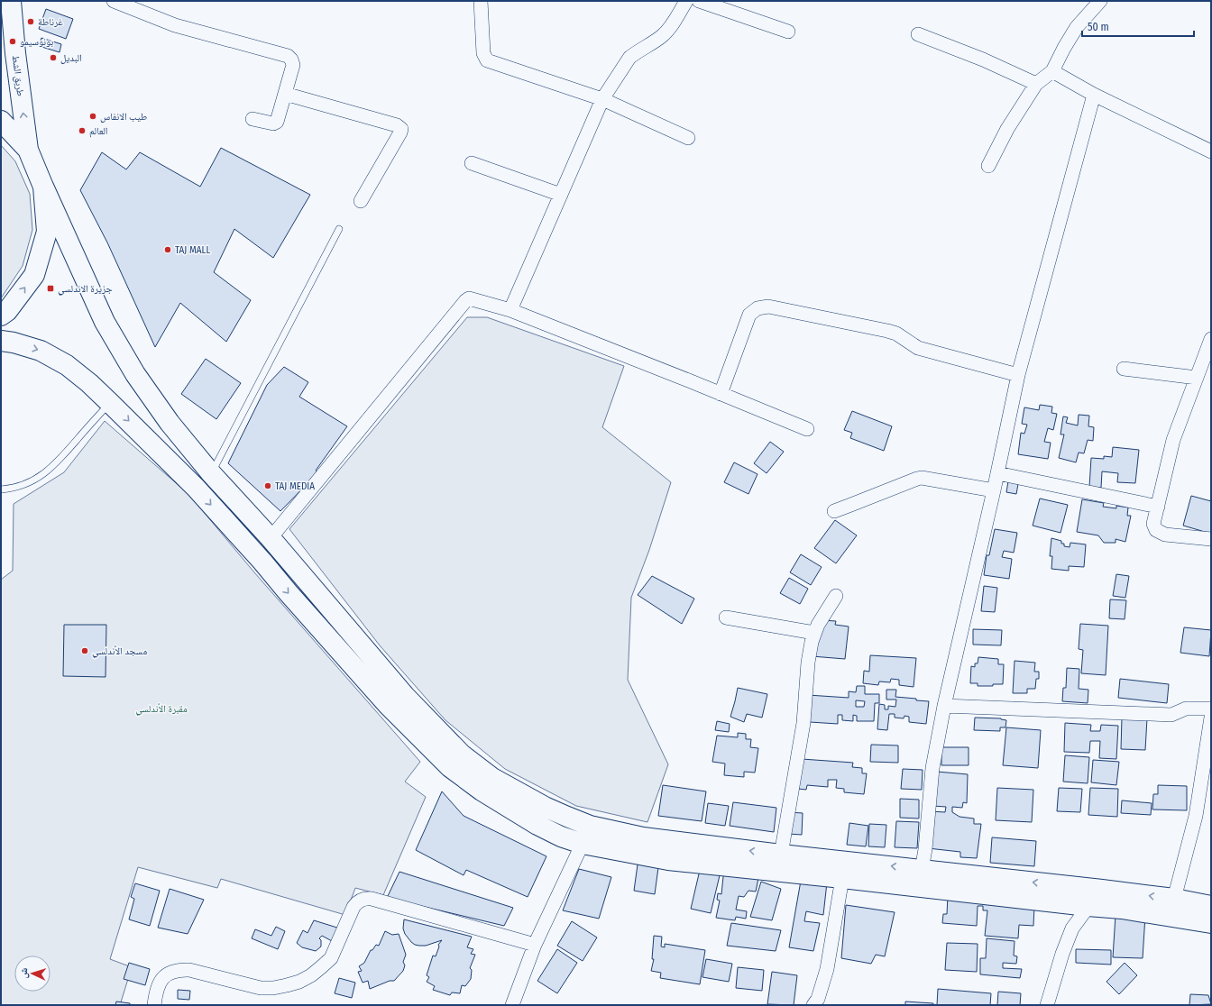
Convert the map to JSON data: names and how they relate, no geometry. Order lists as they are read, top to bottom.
{
  "streets": {
    "main road": ["طريق الشط"]
  },
  "one_way": ["طريق الشط"],
  "parks": ["مقبرة الأندلسي"],
  "places": {
    "other": [
      "غرناطة",
      "بونوسيمو",
      "البديل",
      "طيب الانفاس",
      "العالم",
      "TAJ MALL",
      "TAJ MEDIA",
      "مسجد الأندلسي"
    ],
    "transit": ["جزيرة الاندلسي"]
  },
  "scale_bar": "50 m",
  "north": "left"
}
